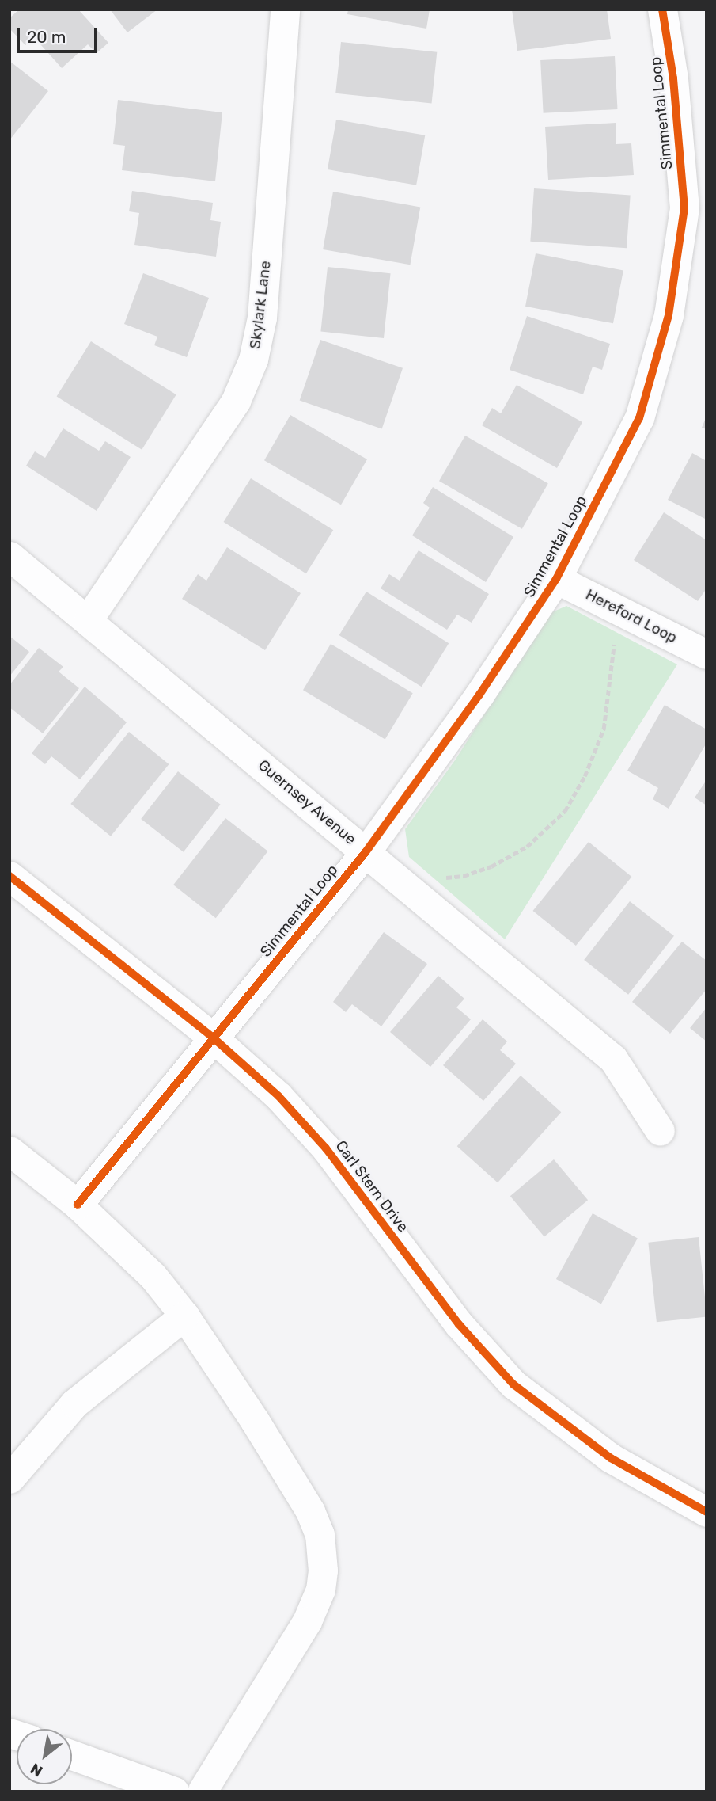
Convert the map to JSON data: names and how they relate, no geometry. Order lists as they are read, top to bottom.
{
  "streets": {
    "street": [
      "Simmental Loop",
      "Skylark Lane",
      "Hereford Loop",
      "Guernsey Avenue",
      "Carl Stern Drive"
    ]
  },
  "crossings": [
    ["Simmental Loop", "Hereford Loop"],
    ["Simmental Loop", "Guernsey Avenue"],
    ["Simmental Loop", "Carl Stern Drive"],
    ["Skylark Lane", "Guernsey Avenue"]
  ],
  "scale_bar": "20 m",
  "north": "bottom left"
}
